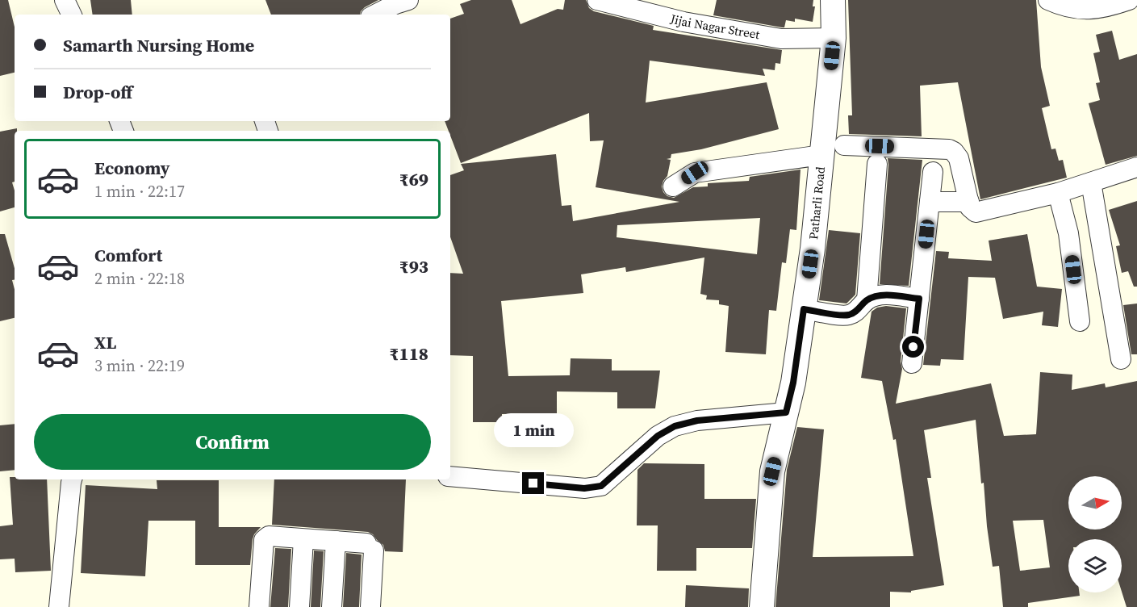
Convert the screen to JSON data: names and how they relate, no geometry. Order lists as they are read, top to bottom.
{
  "streets": {
    "street": ["Jijai Nagar Street", "Patharli Road"]
  },
  "crossings": [
    ["Jijai Nagar Street", "Patharli Road"]
  ],
  "north": "right",
  "page": {
    "banner": ["Samarth Nursing Home", "Drop-off"],
    "list": [
      {
        "name": "Economy",
        "note": "1 min · 22:17",
        "value": "₹69"
      },
      {
        "name": "Comfort",
        "note": "2 min · 22:18",
        "value": "₹93"
      },
      {
        "name": "XL",
        "note": "3 min · 22:19",
        "value": "₹118"
      }
    ],
    "buttons": "Confirm",
    "bubble": "1 min"
  }
}
